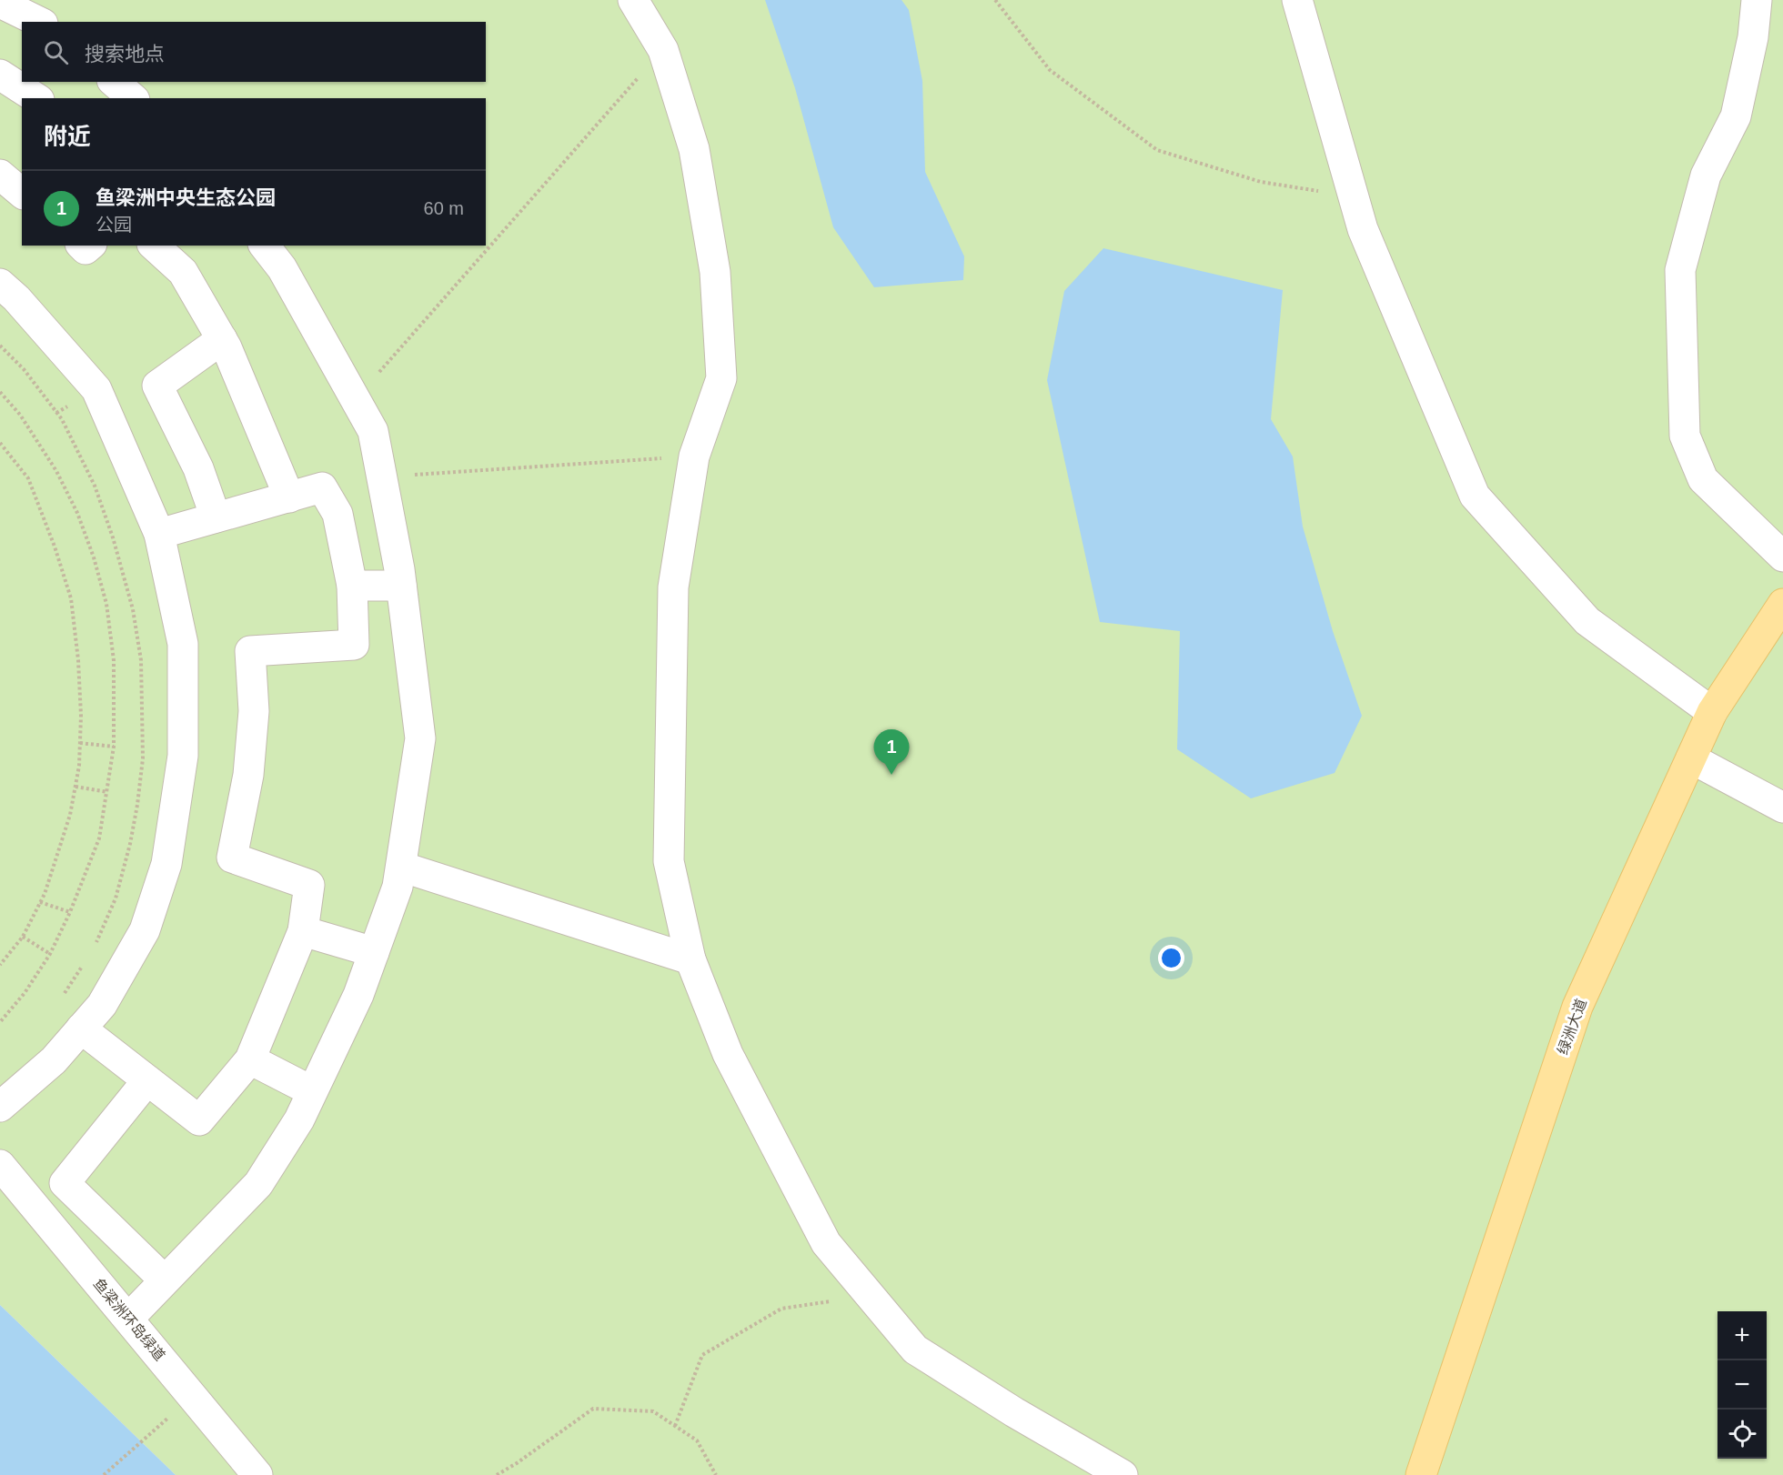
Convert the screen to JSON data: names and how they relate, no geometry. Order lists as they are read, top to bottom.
{
  "streets": {
    "main road": ["绿洲大道"],
    "street": ["鱼梁洲环岛绿道"]
  },
  "page": {
    "search": "搜索地点",
    "heading": "附近",
    "list": [
      {
        "mark": "1",
        "name": "鱼梁洲中央生态公园",
        "note": "公园",
        "value": "60 m"
      }
    ],
    "pins": "1",
    "map_buttons": ["+", "−"]
  }
}
